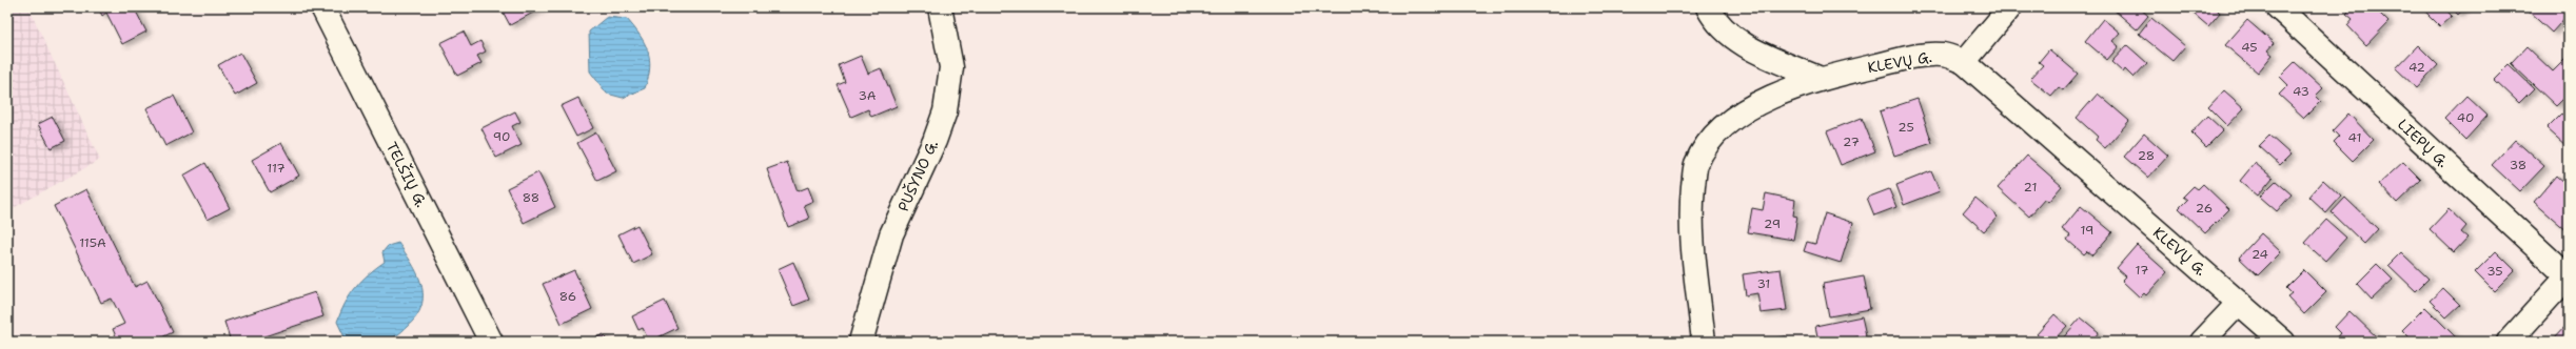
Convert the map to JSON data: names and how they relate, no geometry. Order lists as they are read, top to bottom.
{
  "streets": {
    "street": [
      "KLEVŲ G.",
      "LIEPŲ G.",
      "TELŠIŲ G.",
      "PUŠYNO G."
    ]
  },
  "house_numbers": [
    "45",
    "42",
    "43",
    "3A",
    "40",
    "25",
    "90",
    "41",
    "27",
    "28",
    "38",
    "117",
    "21",
    "88",
    "26",
    "29",
    "19",
    "115A",
    "24",
    "17",
    "35",
    "31",
    "86"
  ]
}
